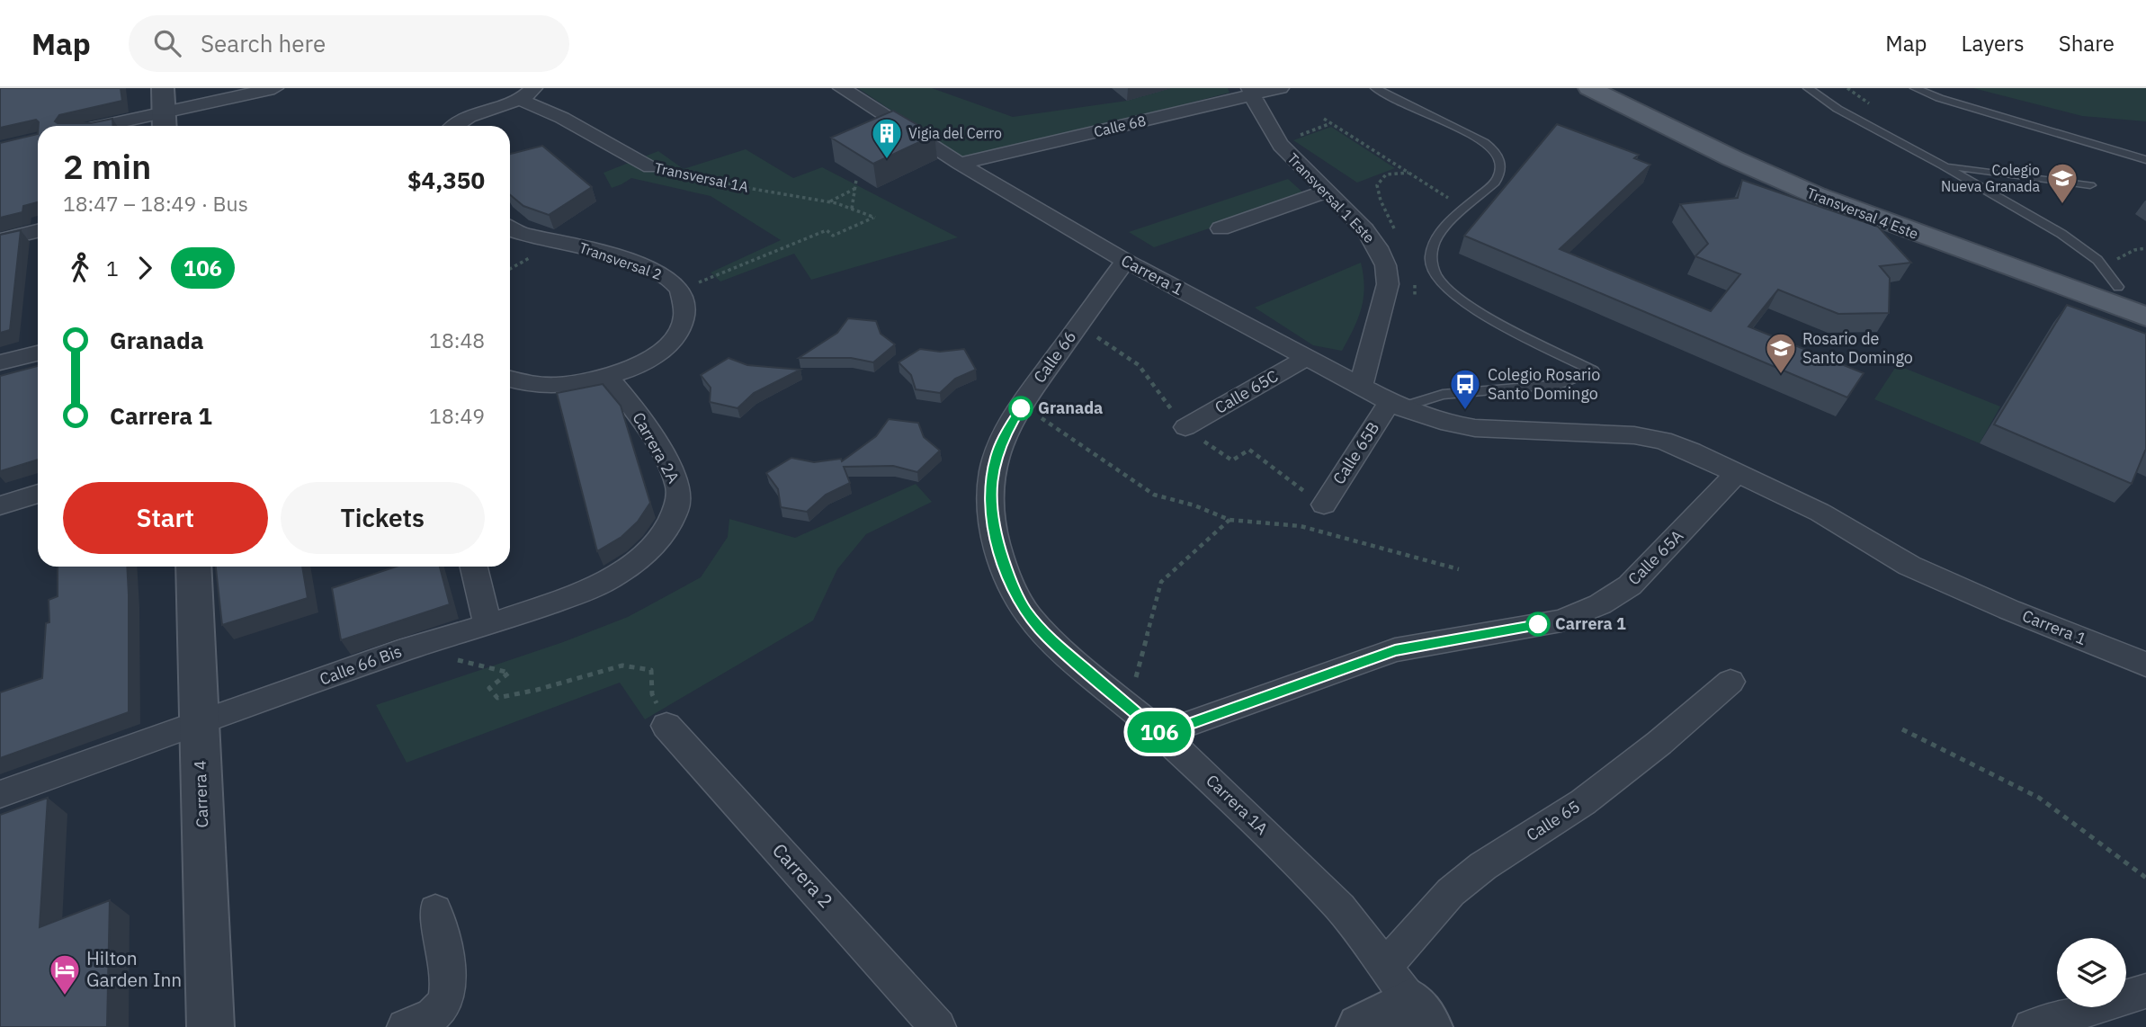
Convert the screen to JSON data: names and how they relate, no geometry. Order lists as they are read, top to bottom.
{
  "streets": {
    "main road": ["Transversal 4 Este"],
    "street": [
      "Calle 68",
      "Transversal 1A",
      "Transversal 1 Este",
      "Transversal 2",
      "Carrera 1",
      "Calle 66",
      "Calle 65C",
      "Carrera 2A",
      "Calle 65B",
      "Calle 65A",
      "Calle 66 Bis",
      "Carrera 4",
      "Carrera 1A",
      "Calle 65",
      "Carrera 2"
    ]
  },
  "crossings": [
    ["Calle 68", "Transversal 1 Este"],
    ["Calle 68", "Carrera 1"],
    ["Transversal 1A", "Transversal 2"],
    ["Transversal 1 Este", "Carrera 1"],
    ["Transversal 2", "Carrera 2A"],
    ["Carrera 1", "Calle 66"],
    ["Carrera 1", "Calle 65C"],
    ["Carrera 1", "Calle 65B"],
    ["Carrera 1", "Calle 65A"],
    ["Calle 66", "Carrera 1A"],
    ["Carrera 2A", "Calle 66 Bis"],
    ["Calle 65A", "Carrera 1A"],
    ["Calle 66 Bis", "Carrera 4"],
    ["Carrera 1A", "Calle 65"]
  ],
  "places": {
    "building": ["Vigia del Cerro"],
    "school or university": ["Colegio Nueva Granada", "Rosario de Santo Domingo"],
    "other": ["Granada", "Carrera 1"],
    "bus stop": ["Colegio Rosario Santo Domingo"],
    "hotel": ["Hilton Garden Inn"]
  },
  "lines": ["bus line 106"],
  "page": {
    "header": "Map",
    "search": "Search here",
    "nav": ["Map", "Layers", "Share"],
    "on_map": "106",
    "heading": ["2 min", "18:47 – 18:49 · Bus", "$4,350"],
    "legs": ["1", "106"],
    "list": [
      {
        "name": "Granada",
        "value": "18:48"
      },
      {
        "name": "Carrera 1",
        "value": "18:49"
      }
    ],
    "buttons": ["Start", "Tickets"]
  }
}
